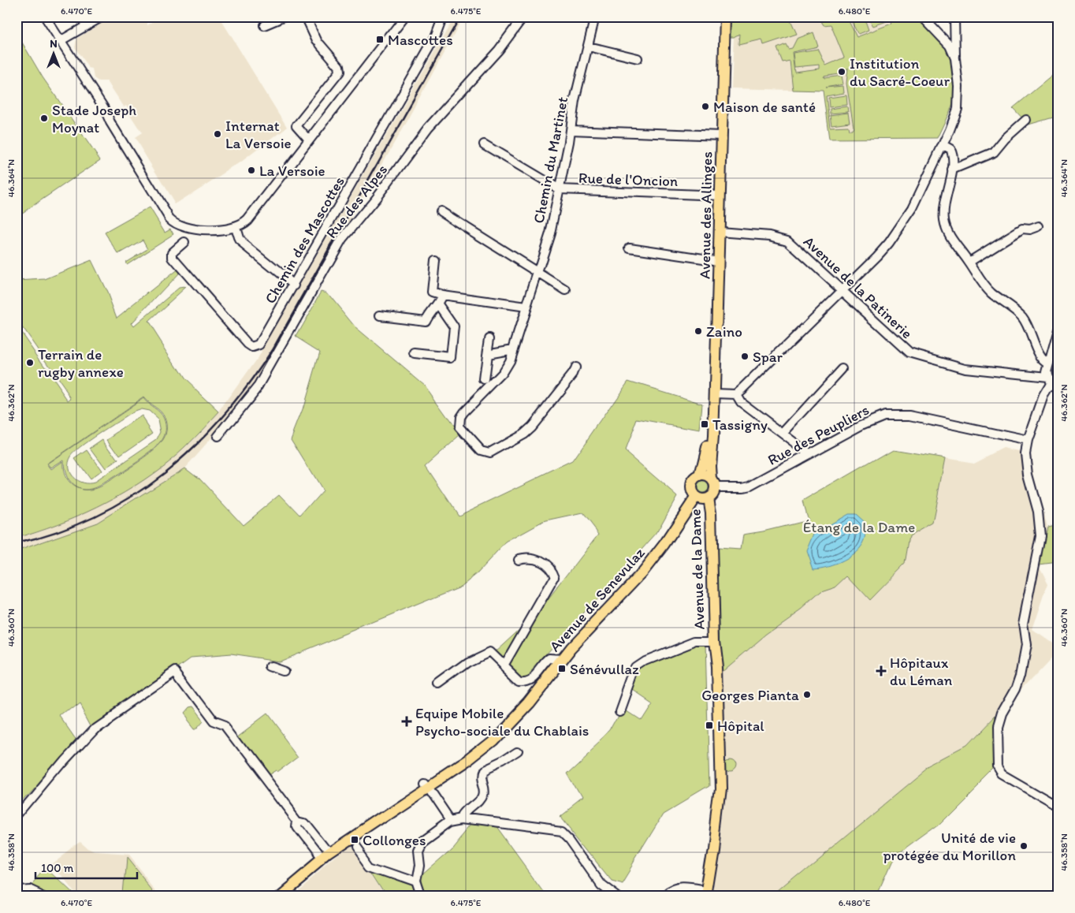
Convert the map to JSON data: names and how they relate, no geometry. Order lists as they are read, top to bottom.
{
  "streets": {
    "main road": ["Avenue des Allinges", "Avenue de la Dame", "Avenue de Senevulaz"],
    "street": [
      "Chemin du Martinet",
      "Rue de l'Oncion",
      "Rue des Alpes",
      "Chemin des Mascottes",
      "Avenue de la Patinerie",
      "Rue des Peupliers"
    ]
  },
  "crossings": [
    ["Chemin du Martinet", "Rue de l'Oncion"],
    ["Rue de l'Oncion", "Avenue des Allinges"],
    ["Avenue des Allinges", "Avenue de la Patinerie"],
    ["Avenue des Allinges", "Rue des Peupliers"],
    ["Avenue des Allinges", "Avenue de la Dame"],
    ["Avenue des Allinges", "Avenue de Senevulaz"],
    ["Rue des Peupliers", "Avenue de la Dame"],
    ["Rue des Peupliers", "Avenue de Senevulaz"],
    ["Avenue de la Dame", "Avenue de Senevulaz"]
  ],
  "parks": ["Étang de la Dame"],
  "places": {
    "transit": [
      "Mascottes",
      "Tassigny",
      "Sénévullaz",
      "Hôpital",
      "Collonges"
    ],
    "other": [
      "Institution du Sacré-Coeur",
      "Maison de santé",
      "Stade Joseph Moynat",
      "Internat La Versoie",
      "La Versoie",
      "Zaino",
      "Spar",
      "Terrain de rugby annexe",
      "Georges Pianta",
      "Unité de vie protégée du Morillon"
    ],
    "health": ["Hôpitaux du Léman", "Equipe Mobile Psycho-sociale du Chablais"]
  },
  "scale_bar": "100 m",
  "north": "top",
  "coordinates": [
    "6.470°E",
    "6.475°E",
    "6.480°E",
    "46.364°N",
    "46.362°N",
    "46.360°N",
    "46.358°N"
  ]
}
